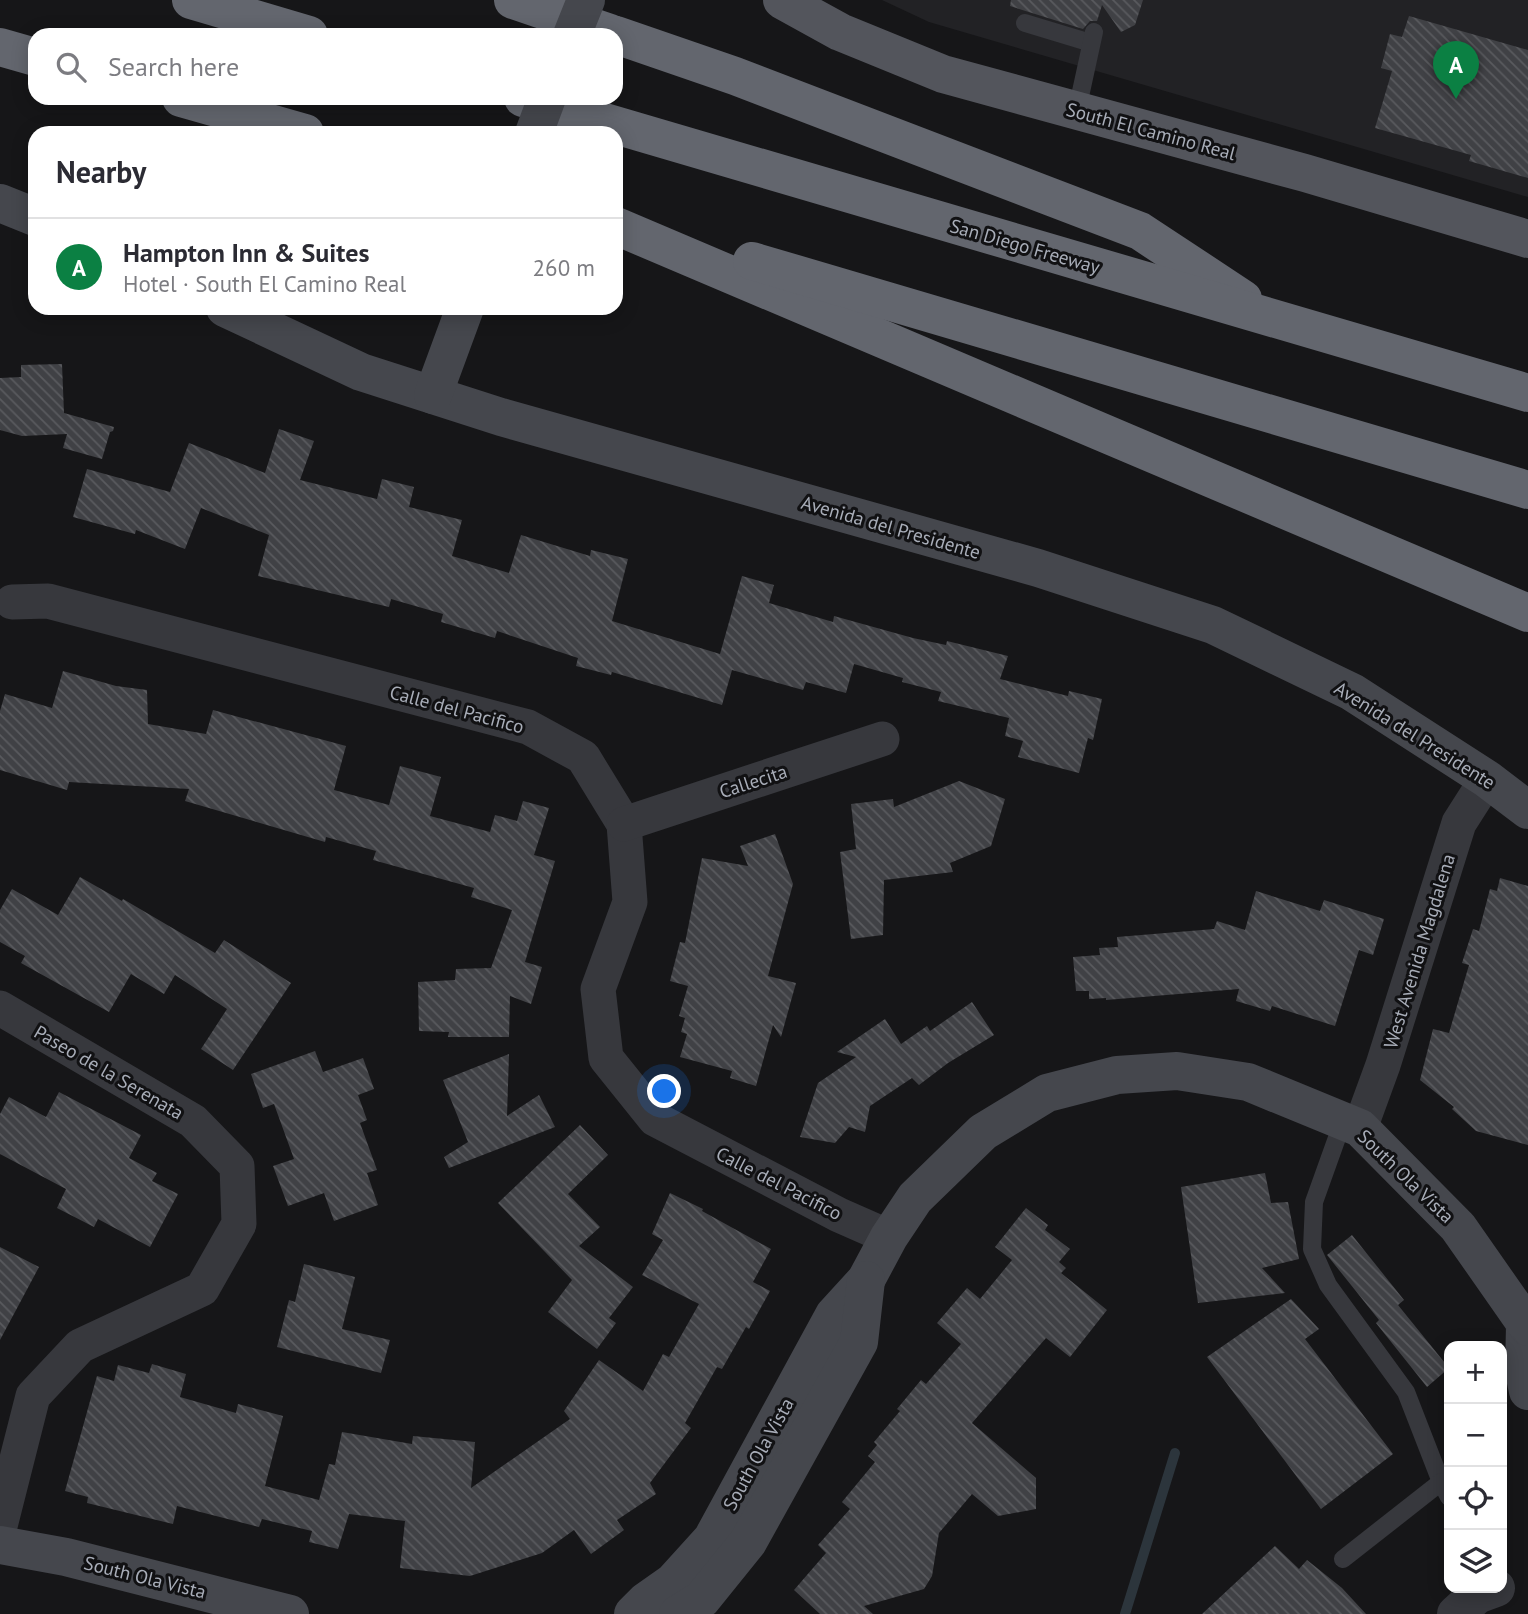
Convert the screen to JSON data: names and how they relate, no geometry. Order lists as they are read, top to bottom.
{
  "streets": {
    "highway": ["San Diego Freeway"],
    "main road": ["South El Camino Real", "Avenida del Presidente", "South Ola Vista"],
    "street": [
      "Calle del Pacifico",
      "Callecita",
      "West Avenida Magdalena",
      "Paseo de la Serenata"
    ]
  },
  "crossings": [
    ["Avenida del Presidente", "West Avenida Magdalena"],
    ["Calle del Pacifico", "Callecita"],
    ["Calle del Pacifico", "South Ola Vista"],
    ["West Avenida Magdalena", "South Ola Vista"]
  ],
  "page": {
    "search": "Search here",
    "pins": "A",
    "heading": "Nearby",
    "list": [
      {
        "mark": "A",
        "name": "Hampton Inn & Suites",
        "note": "Hotel · South El Camino Real",
        "value": "260 m"
      }
    ],
    "map_buttons": ["+", "−"]
  }
}
